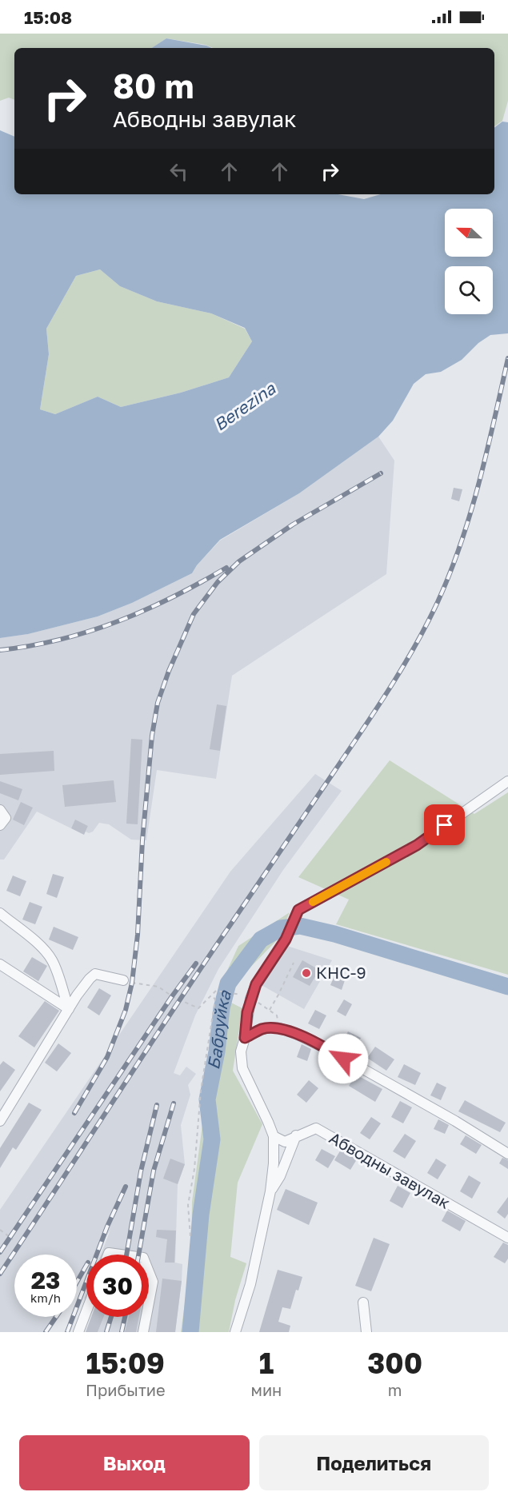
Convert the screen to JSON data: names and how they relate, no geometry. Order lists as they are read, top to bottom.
{
  "streets": {
    "street": ["Абводны завулак"]
  },
  "water": ["Berezina", "Бабруйка"],
  "places": ["КНС-9"],
  "north": "left",
  "page": {
    "status": "15:08",
    "turn": ["80 m", "Абводны завулак"],
    "speed": "23 km/h",
    "limit": "30",
    "eta": [
      "15:09",
      "Прибытие",
      "1",
      "мин",
      "300",
      "m"
    ],
    "buttons": ["Выход", "Поделиться"]
  }
}
